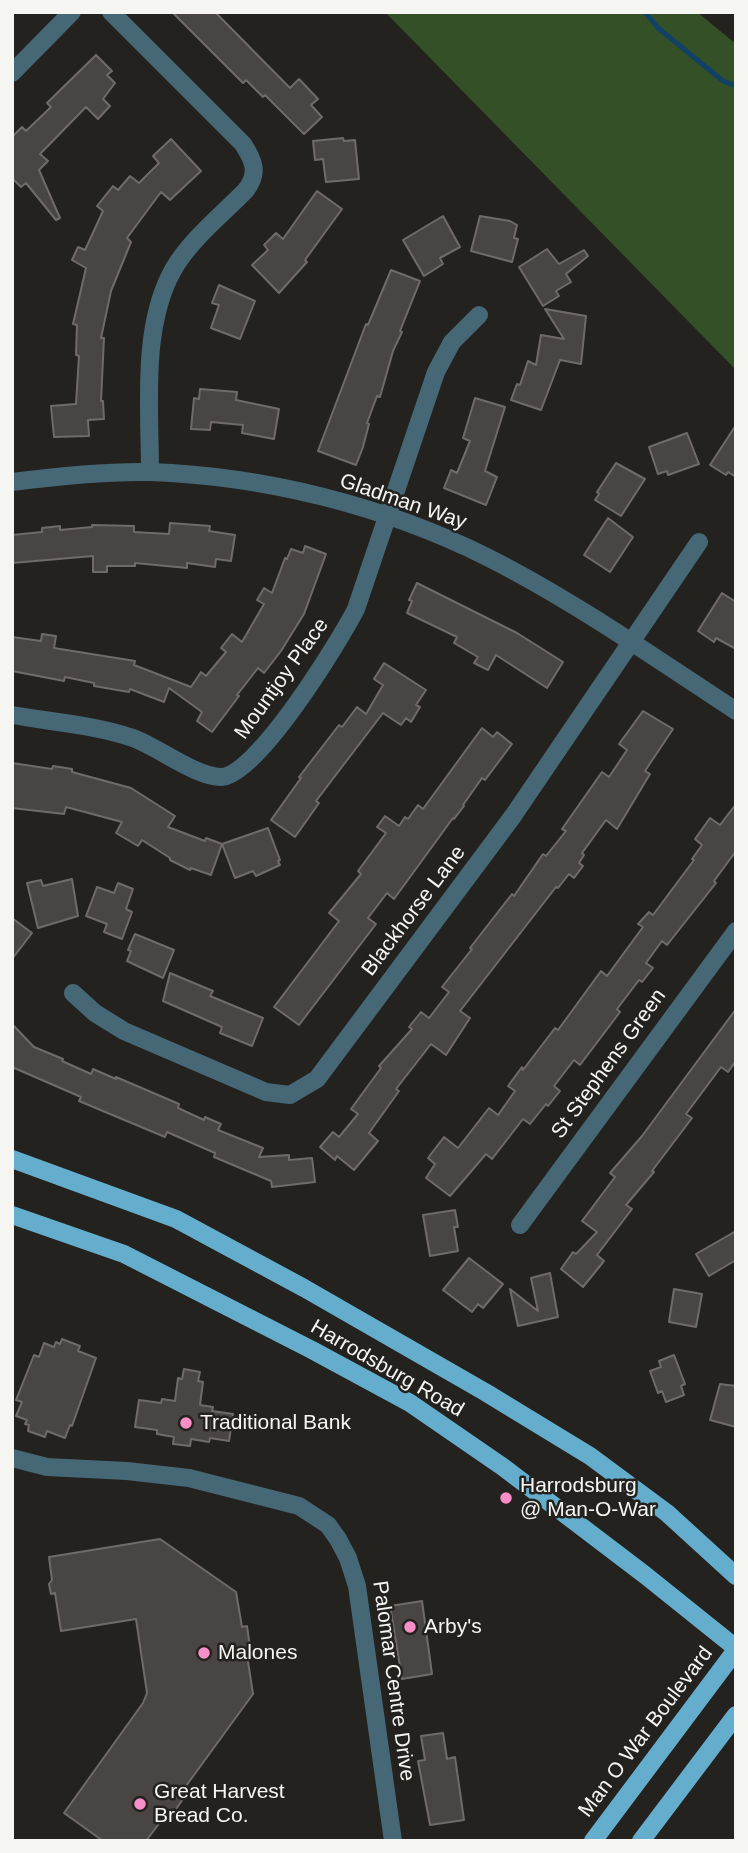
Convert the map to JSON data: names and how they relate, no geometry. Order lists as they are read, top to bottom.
{
  "streets": {
    "main road": ["Harrodsburg Road", "Man O War Boulevard"],
    "street": [
      "Gladman Way",
      "Mountjoy Place",
      "Blackhorse Lane",
      "St Stephens Green",
      "Palomar Centre Drive"
    ]
  },
  "crossings": [
    ["Gladman Way", "Mountjoy Place"],
    ["Gladman Way", "Blackhorse Lane"],
    ["Harrodsburg Road", "Man O War Boulevard"]
  ],
  "places": [
    "Traditional Bank",
    "Harrodsburg @ Man-O-War",
    "Arby's",
    "Malones",
    "Great Harvest Bread Co."
  ]
}
